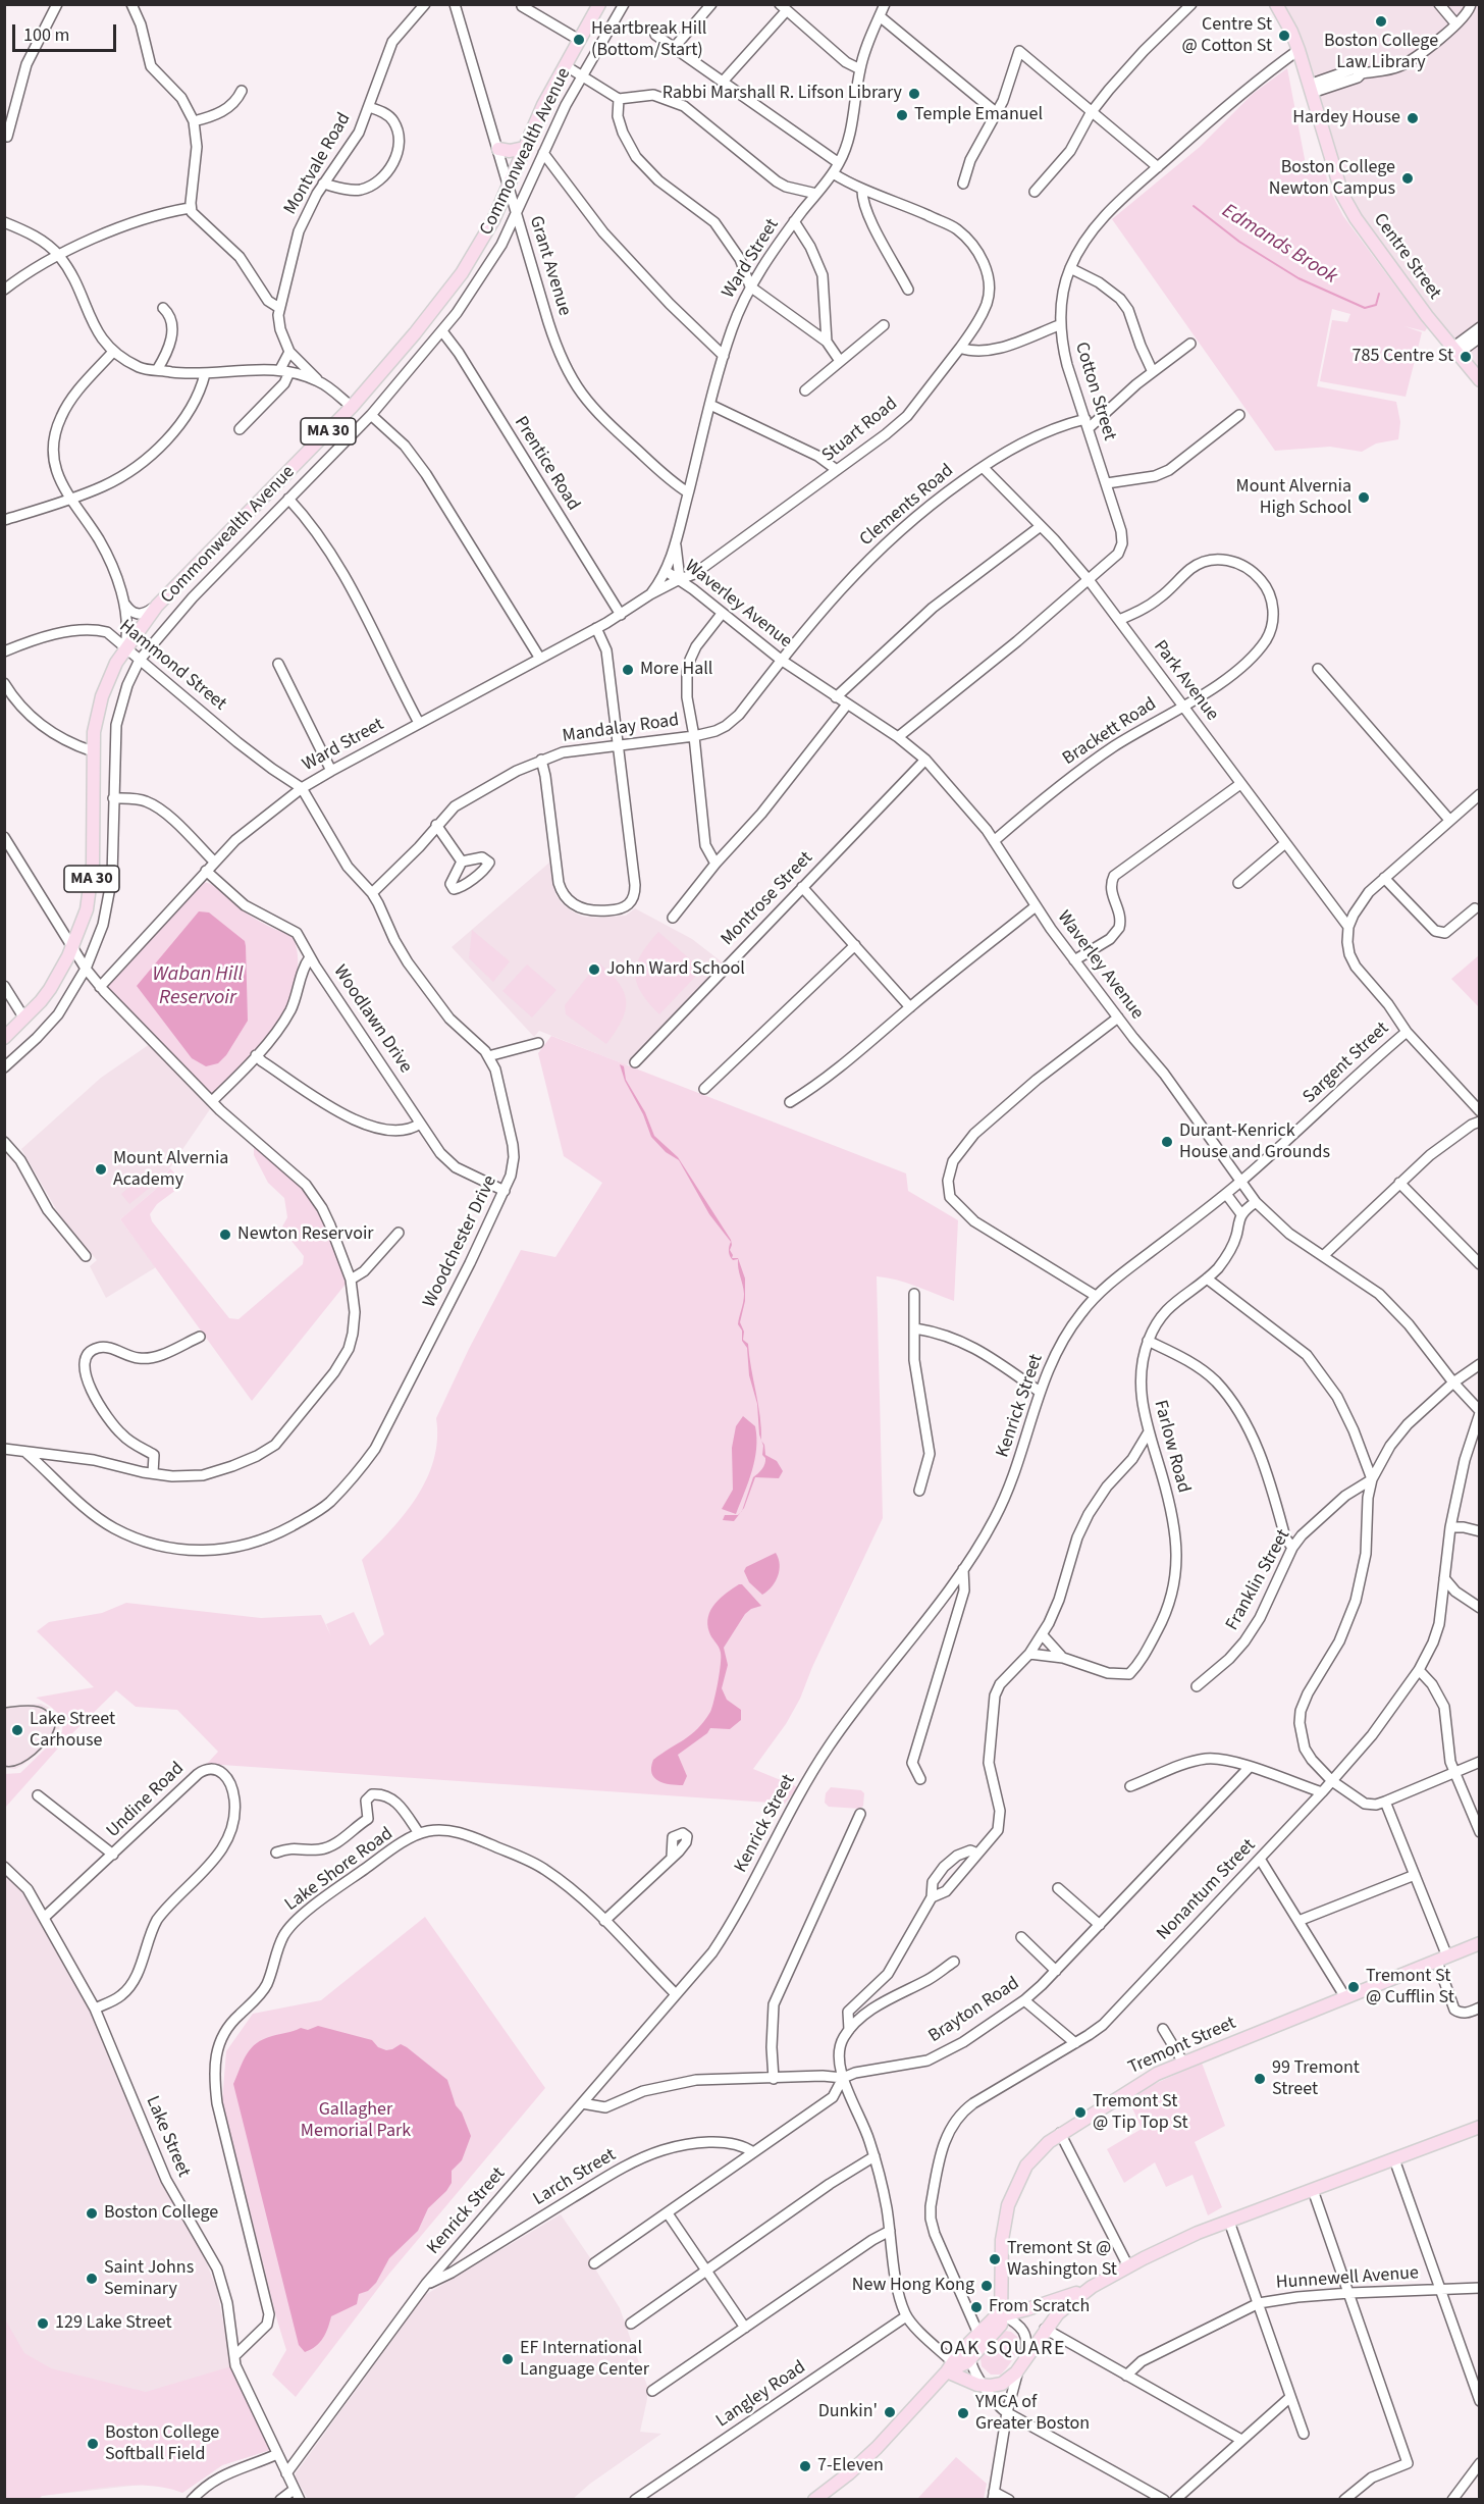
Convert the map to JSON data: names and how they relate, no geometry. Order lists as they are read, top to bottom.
{
  "streets": {
    "main road": [
      "Commonwealth Avenue",
      "Centre Street",
      "MA 30",
      "Tremont Street"
    ],
    "street": [
      "Montvale Road",
      "Ward Street",
      "Grant Avenue",
      "Cotton Street",
      "Stuart Road",
      "Prentice Road",
      "Clements Road",
      "Waverley Avenue",
      "Hammond Street",
      "Park Avenue",
      "Mandalay Road",
      "Brackett Road",
      "Montrose Street",
      "Woodlawn Drive",
      "Sargent Street",
      "Woodchester Drive",
      "Kenrick Street",
      "Farlow Road",
      "Franklin Street",
      "Undine Road",
      "Lake Shore Road",
      "Nonantum Street",
      "Brayton Road",
      "Lake Street",
      "Larch Street",
      "Hunnewell Avenue",
      "Langley Road"
    ]
  },
  "crossings": [
    ["Commonwealth Avenue", "Grant Avenue"],
    ["Commonwealth Avenue", "Prentice Road"],
    ["Commonwealth Avenue", "Hammond Street"],
    ["Centre Street", "Cotton Street"],
    ["Ward Street", "Grant Avenue"],
    ["Ward Street", "Stuart Road"],
    ["Ward Street", "Prentice Road"],
    ["Ward Street", "Waverley Avenue"],
    ["Ward Street", "Hammond Street"],
    ["Ward Street", "Woodlawn Drive"],
    ["Ward Street", "Woodchester Drive"],
    ["Cotton Street", "Clements Road"],
    ["Cotton Street", "Waverley Avenue"],
    ["Cotton Street", "Park Avenue"],
    ["Stuart Road", "Waverley Avenue"],
    ["Clements Road", "Waverley Avenue"],
    ["Clements Road", "Park Avenue"],
    ["Clements Road", "Mandalay Road"],
    ["Waverley Avenue", "Mandalay Road"],
    ["Waverley Avenue", "Brackett Road"],
    ["Waverley Avenue", "Montrose Street"],
    ["Waverley Avenue", "Sargent Street"],
    ["Waverley Avenue", "Kenrick Street"],
    ["Waverley Avenue", "Franklin Street"],
    ["Waverley Avenue", "Nonantum Street"],
    ["Hammond Street", "Woodchester Drive"],
    ["Park Avenue", "Brackett Road"],
    ["Park Avenue", "Sargent Street"],
    ["Mandalay Road", "Woodchester Drive"],
    ["Woodlawn Drive", "Woodchester Drive"],
    ["Sargent Street", "Kenrick Street"],
    ["Kenrick Street", "Lake Shore Road"],
    ["Kenrick Street", "Brayton Road"],
    ["Kenrick Street", "Lake Street"],
    ["Kenrick Street", "Larch Street"],
    ["Undine Road", "Lake Street"],
    ["Lake Shore Road", "Lake Street"]
  ],
  "districts": ["OAK SQUARE"],
  "water": ["Edmands Brook", "Waban Hill Reservoir"],
  "parks": ["Gallagher Memorial Park"],
  "places": [
    "Boston College Law Library",
    "Centre St @ Cotton St",
    "Heartbreak Hill (Bottom/Start)",
    "Rabbi Marshall R. Lifson Library",
    "Temple Emanuel",
    "Hardey House",
    "Boston College Newton Campus",
    "785 Centre St",
    "Mount Alvernia High School",
    "More Hall",
    "John Ward School",
    "Durant-Kenrick House and Grounds",
    "Mount Alvernia Academy",
    "Newton Reservoir",
    "Lake Street Carhouse",
    "Tremont St @ Cufflin St",
    "99 Tremont Street",
    "Tremont St @ Tip Top St",
    "Boston College",
    "Tremont St @ Washington St",
    "Saint Johns Seminary",
    "New Hong Kong",
    "From Scratch",
    "129 Lake Street",
    "EF International Language Center",
    "Dunkin'",
    "YMCA of Greater Boston",
    "Boston College Softball Field",
    "7-Eleven"
  ],
  "scale_bar": "100 m"
}
